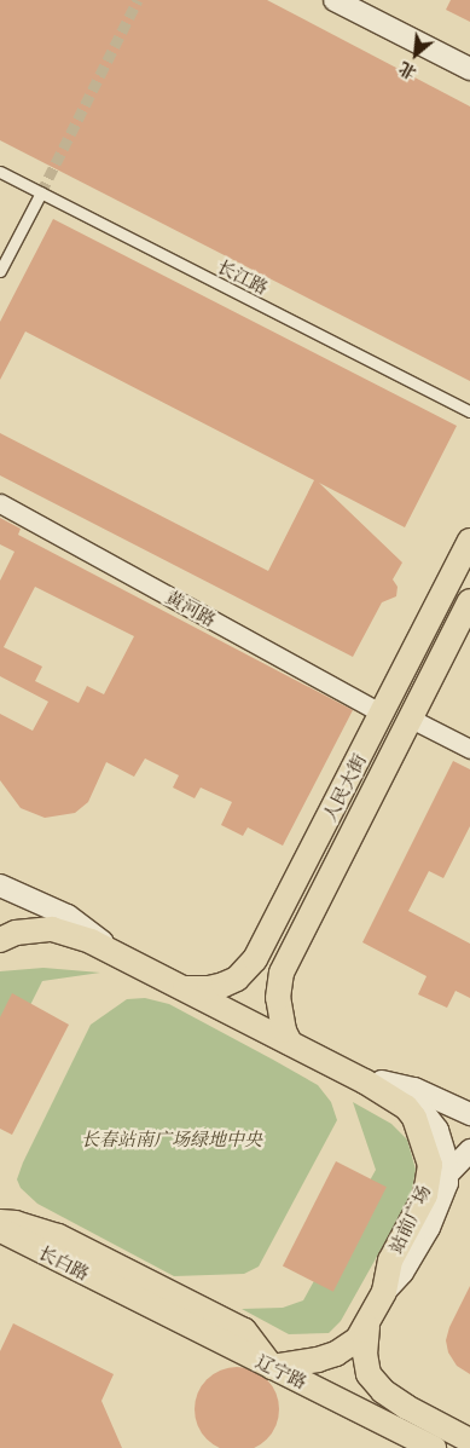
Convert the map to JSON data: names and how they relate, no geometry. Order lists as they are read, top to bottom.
{
  "streets": {
    "main road": [
      "人民大街",
      "站前广场",
      "长白路",
      "辽宁路"
    ],
    "street": ["长江路", "黄河路"]
  },
  "crossings": [
    ["黄河路", "人民大街"],
    ["人民大街", "站前广场"],
    ["站前广场", "辽宁路"],
    ["长白路", "辽宁路"]
  ],
  "parks": ["长春站南广场绿地中央"],
  "north": "bottom left"
}
